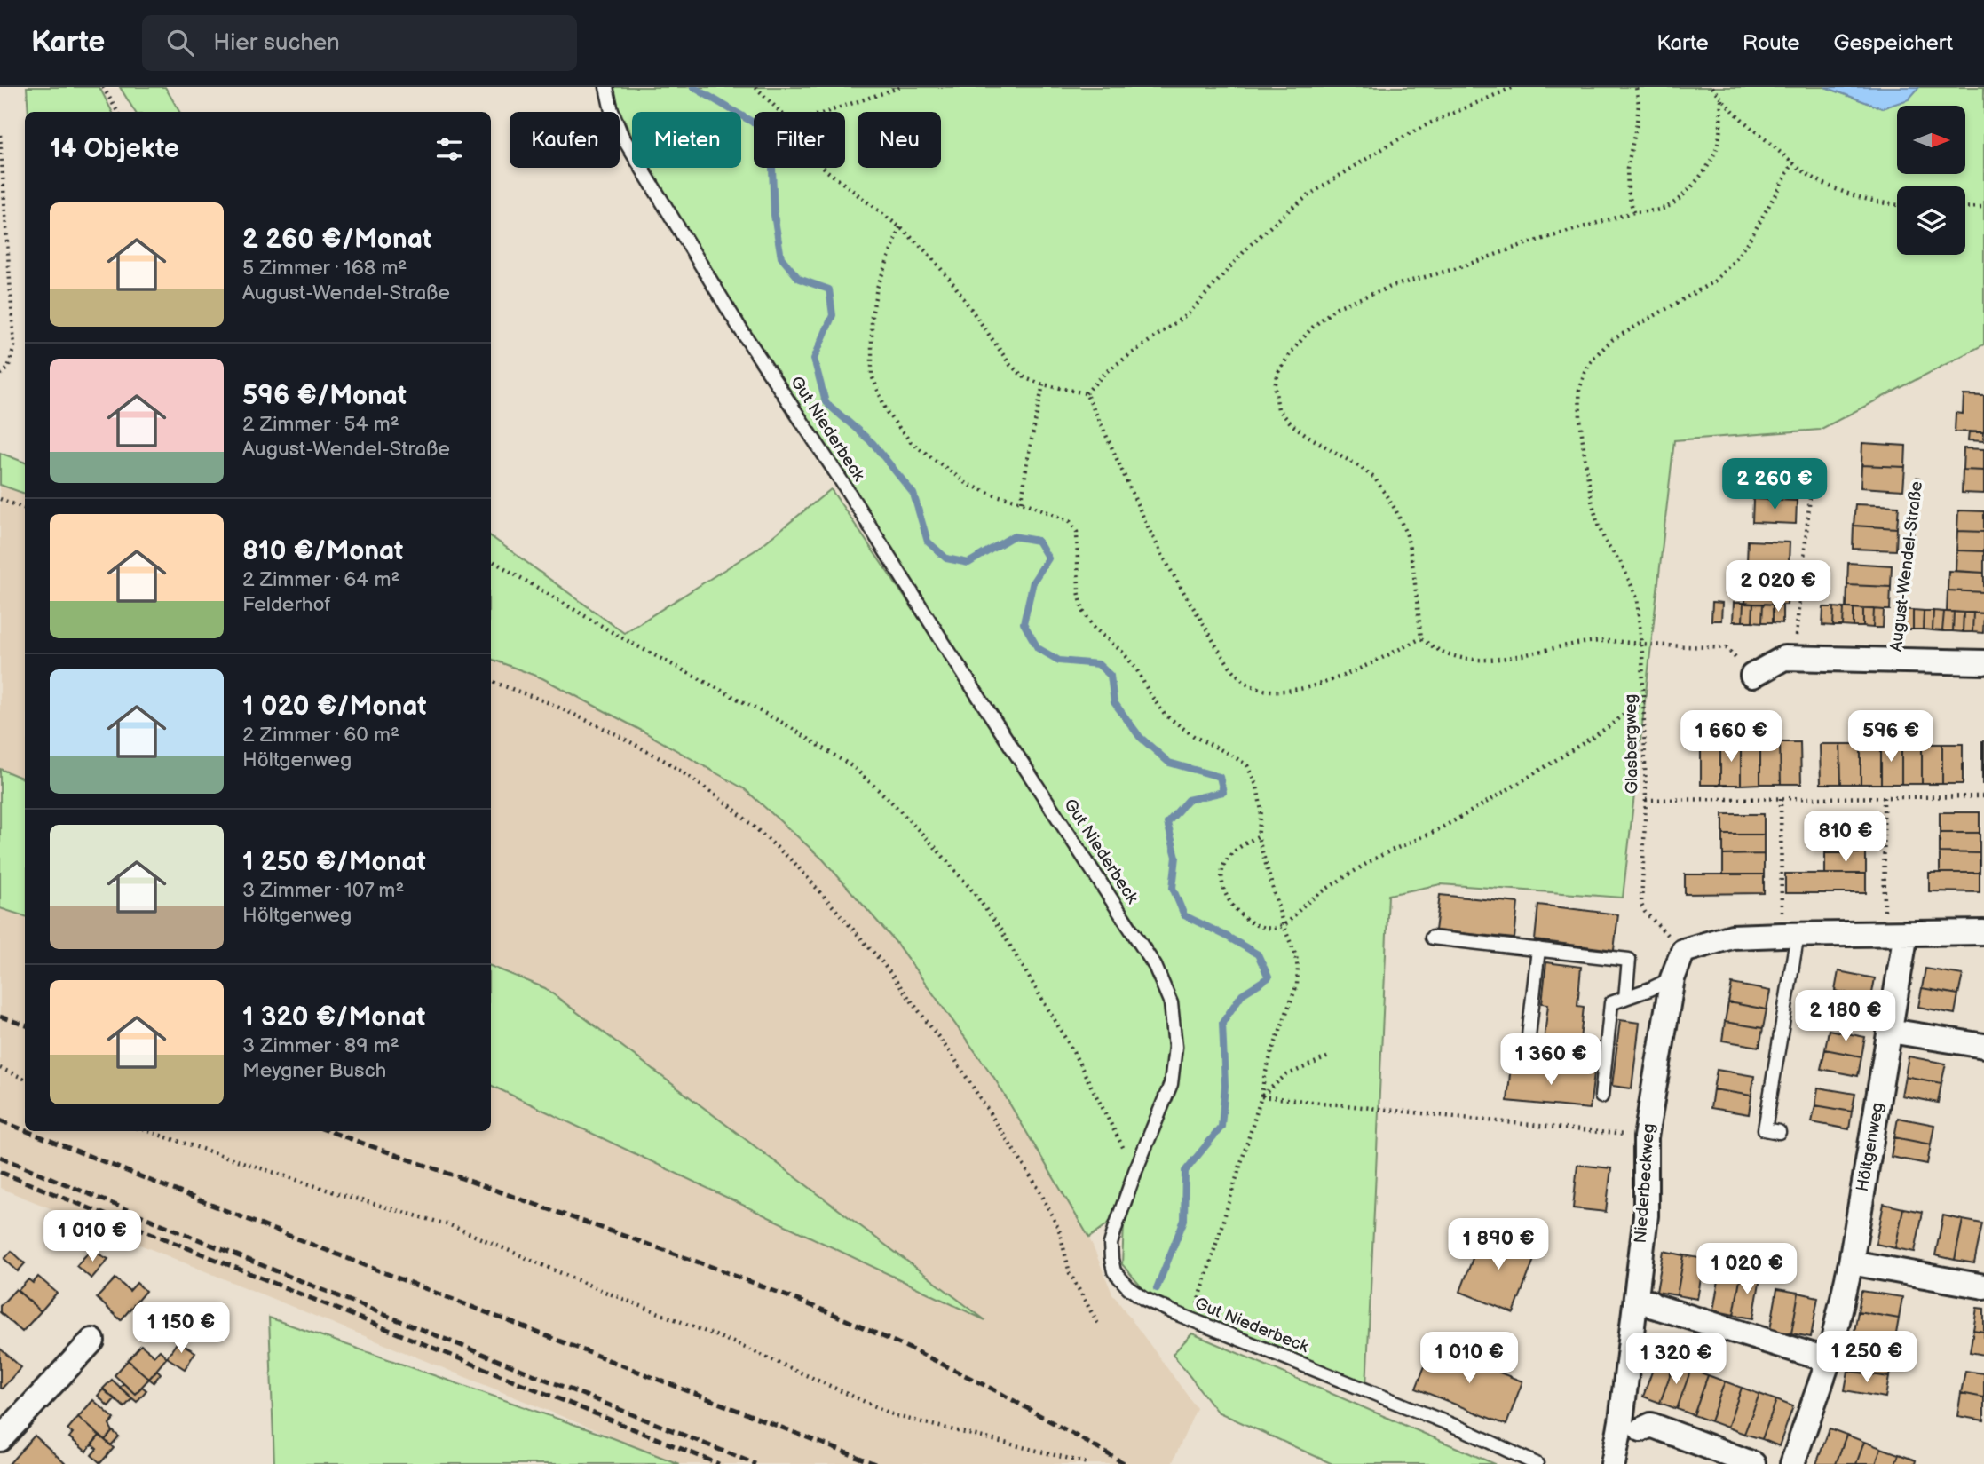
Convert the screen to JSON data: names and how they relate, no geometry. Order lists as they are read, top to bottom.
{
  "streets": {
    "street": ["August-Wendel-Straße", "Höltgenweg", "Niederbeckweg"],
    "lane": ["Gut Niederbeck"],
    "path": ["Glasbergweg"]
  },
  "crossings": [
    ["Glasbergweg", "Niederbeckweg"]
  ],
  "north": "right",
  "page": {
    "header": "Karte",
    "search": "Hier suchen",
    "nav": ["Karte", "Route", "Gespeichert"],
    "chip": [
      "Kaufen",
      "Mieten",
      "Filter",
      "Neu"
    ],
    "heading": "14 Objekte",
    "list": [
      {
        "name": "2 260 €/Monat",
        "note": "5 Zimmer · 168 m² · August-Wendel-Straße"
      },
      {
        "name": "596 €/Monat",
        "note": "2 Zimmer · 54 m² · August-Wendel-Straße"
      },
      {
        "name": "810 €/Monat",
        "note": "2 Zimmer · 64 m² · Felderhof"
      },
      {
        "name": "1 020 €/Monat",
        "note": "2 Zimmer · 60 m² · Höltgenweg"
      },
      {
        "name": "1 250 €/Monat",
        "note": "3 Zimmer · 107 m² · Höltgenweg"
      },
      {
        "name": "1 320 €/Monat",
        "note": "3 Zimmer · 89 m² · Meygner Busch"
      }
    ],
    "price": [
      "2 260 €",
      "2 020 €",
      "1 660 €",
      "596 €",
      "810 €",
      "2 180 €",
      "1 360 €",
      "1 010 €",
      "1 890 €",
      "1 020 €",
      "1 150 €",
      "1 250 €",
      "1 010 €",
      "1 320 €"
    ]
  }
}
